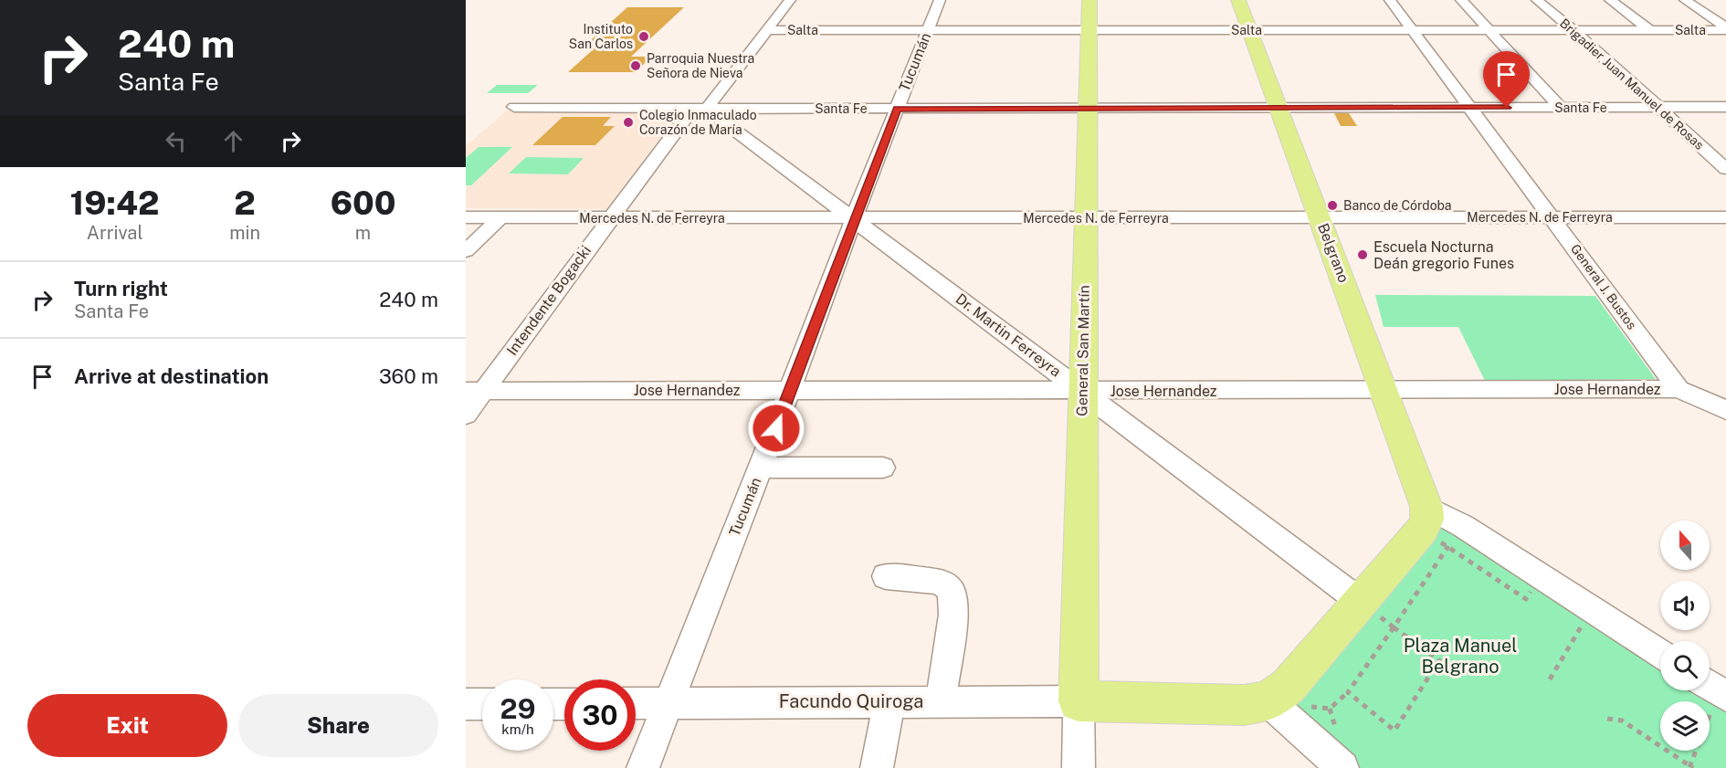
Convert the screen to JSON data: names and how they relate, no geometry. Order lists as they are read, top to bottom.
{
  "streets": {
    "main road": ["Belgrano", "General San Martín"],
    "street": [
      "Salta",
      "Tucumán",
      "Brigadier Juan Manuel de Rosas",
      "Santa Fe",
      "Mercedes N. de Ferreyra",
      "General J. Bustos",
      "Intendente Bogacki",
      "Dr. Martin Ferreyra",
      "Jose Hernandez",
      "Facundo Quiroga"
    ]
  },
  "crossings": [
    ["Salta", "Tucumán"],
    ["Salta", "Brigadier Juan Manuel de Rosas"],
    ["Salta", "Belgrano"],
    ["Salta", "General J. Bustos"],
    ["Salta", "Intendente Bogacki"],
    ["Salta", "General San Martín"],
    ["Tucumán", "Santa Fe"],
    ["Tucumán", "Mercedes N. de Ferreyra"],
    ["Tucumán", "Dr. Martin Ferreyra"],
    ["Tucumán", "Jose Hernandez"],
    ["Tucumán", "Facundo Quiroga"],
    ["Brigadier Juan Manuel de Rosas", "Santa Fe"],
    ["Santa Fe", "Belgrano"],
    ["Santa Fe", "General J. Bustos"],
    ["Santa Fe", "Intendente Bogacki"],
    ["Santa Fe", "Dr. Martin Ferreyra"],
    ["Santa Fe", "General San Martín"],
    ["Mercedes N. de Ferreyra", "Belgrano"],
    ["Mercedes N. de Ferreyra", "General J. Bustos"],
    ["Mercedes N. de Ferreyra", "Intendente Bogacki"],
    ["Mercedes N. de Ferreyra", "Dr. Martin Ferreyra"],
    ["Mercedes N. de Ferreyra", "General San Martín"],
    ["Belgrano", "Jose Hernandez"],
    ["General J. Bustos", "Jose Hernandez"],
    ["Intendente Bogacki", "Dr. Martin Ferreyra"],
    ["Intendente Bogacki", "Jose Hernandez"],
    ["Dr. Martin Ferreyra", "General San Martín"],
    ["Dr. Martin Ferreyra", "Jose Hernandez"],
    ["General San Martín", "Jose Hernandez"],
    ["General San Martín", "Facundo Quiroga"]
  ],
  "parks": ["Plaza Manuel Belgrano"],
  "places": [
    "Instituto San Carlos",
    "Parroquia Nuestra Señora de Nieva",
    "Colegio Inmaculado Corazón de María",
    "Banco de Córdoba",
    "Escuela Nocturna Deán gregorio Funes"
  ],
  "north": "top",
  "page": {
    "turn": ["240 m", "Santa Fe"],
    "eta": [
      "19:42",
      "Arrival",
      "2",
      "min",
      "600",
      "m"
    ],
    "list": [
      {
        "name": "Turn right",
        "note": "Santa Fe",
        "value": "240 m"
      },
      {
        "name": "Arrive at destination",
        "value": "360 m"
      }
    ],
    "speed": "29 km/h",
    "limit": "30",
    "buttons": ["Exit", "Share"]
  }
}
